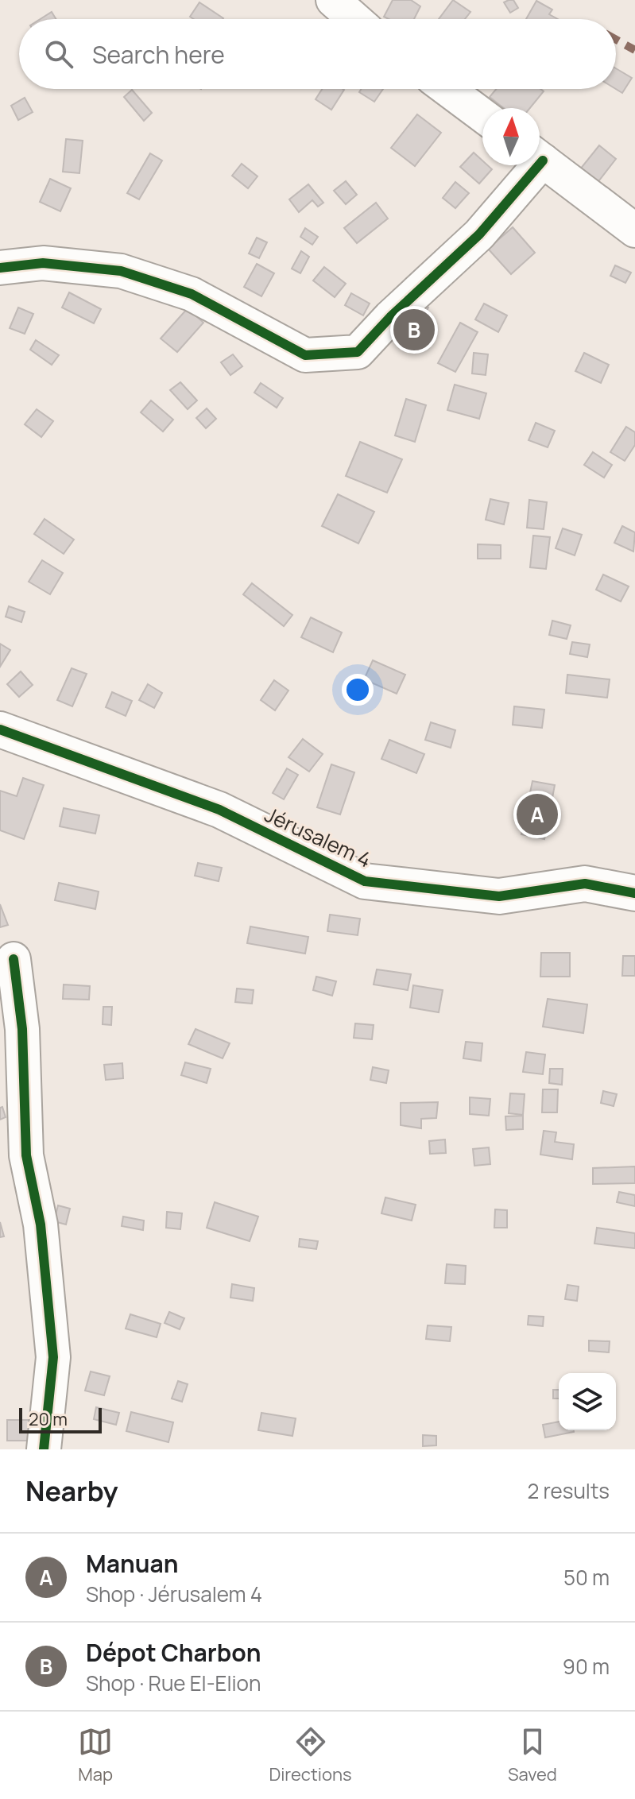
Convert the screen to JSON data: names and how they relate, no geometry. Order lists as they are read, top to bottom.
{
  "streets": {
    "street": ["Jérusalem 4"]
  },
  "scale_bar": "20 m",
  "north": "top",
  "page": {
    "search": "Search here",
    "pins": ["B", "A"],
    "scale": "20 m",
    "heading": ["Nearby", "2 results"],
    "list": [
      {
        "mark": "A",
        "name": "Manuan",
        "note": "Shop · Jérusalem 4",
        "value": "50 m"
      },
      {
        "mark": "B",
        "name": "Dépot Charbon",
        "note": "Shop · Rue El-Elion",
        "value": "90 m"
      }
    ],
    "nav": ["Map", "Directions", "Saved"]
  }
}
